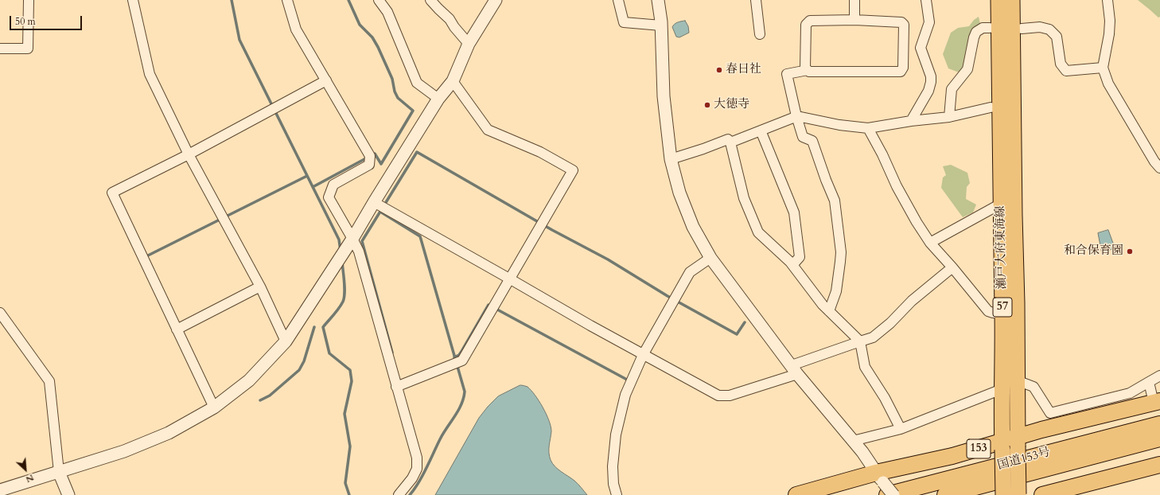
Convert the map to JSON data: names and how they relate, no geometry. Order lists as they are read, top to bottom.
{
  "streets": {
    "highway": ["153", "国道153号"],
    "main road": ["瀬戸大府東海線", "57"]
  },
  "crossings": [
    ["瀬戸大府東海線", "57"],
    ["瀬戸大府東海線", "153"],
    ["153", "国道153号"]
  ],
  "places": ["春日社", "大徳寺", "和合保育園"],
  "scale_bar": "50 m",
  "north": "bottom right"
}
